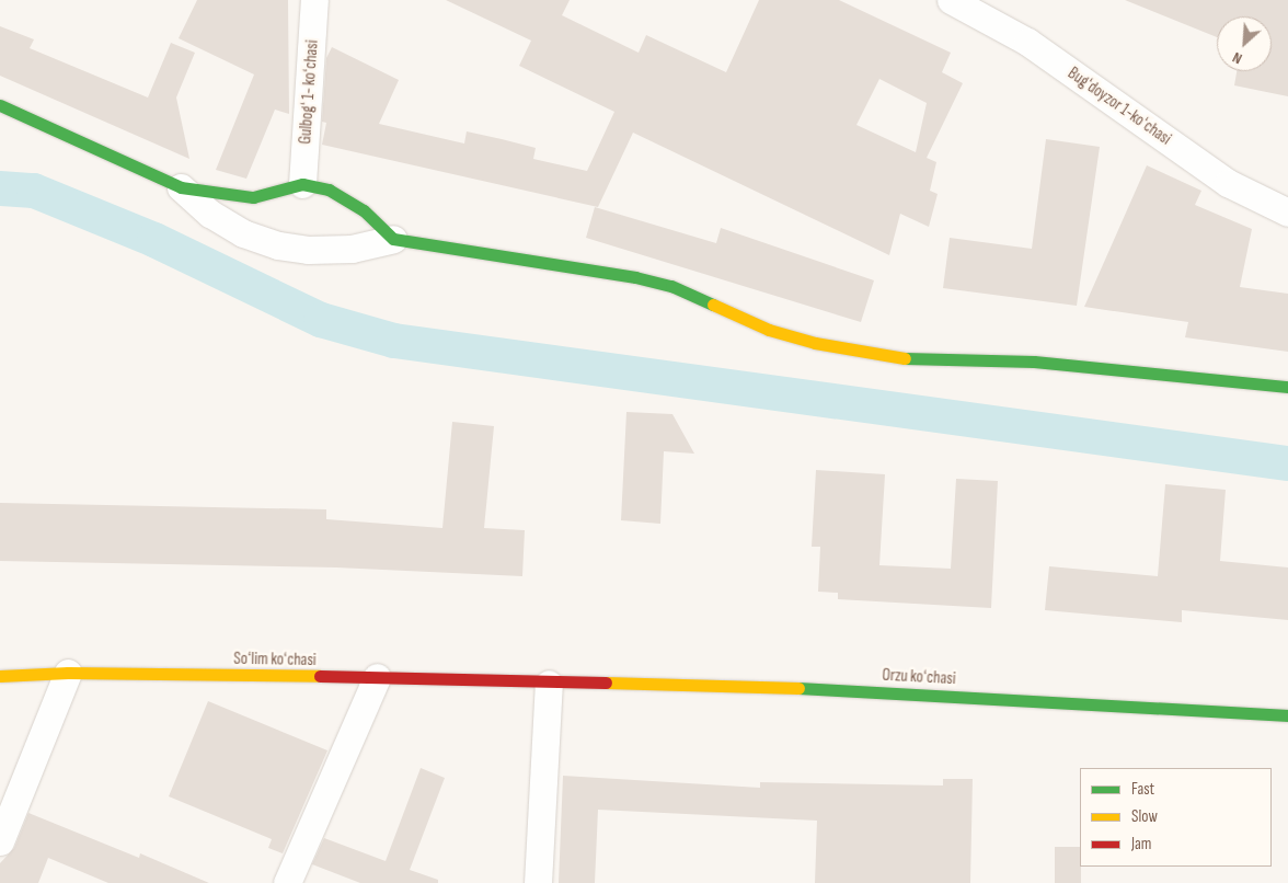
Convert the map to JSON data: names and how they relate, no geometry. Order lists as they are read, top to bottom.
{
  "streets": {
    "street": [
      "Gulbogʻ 1- koʻchasi",
      "Bugʻdoyzor 1-koʻchasi",
      "Soʻlim koʻchasi",
      "Orzu koʻchasi"
    ]
  },
  "crossings": [
    ["Soʻlim koʻchasi", "Orzu koʻchasi"]
  ],
  "legend": ["Fast", "Slow", "Jam"],
  "north": "bottom left"
}
